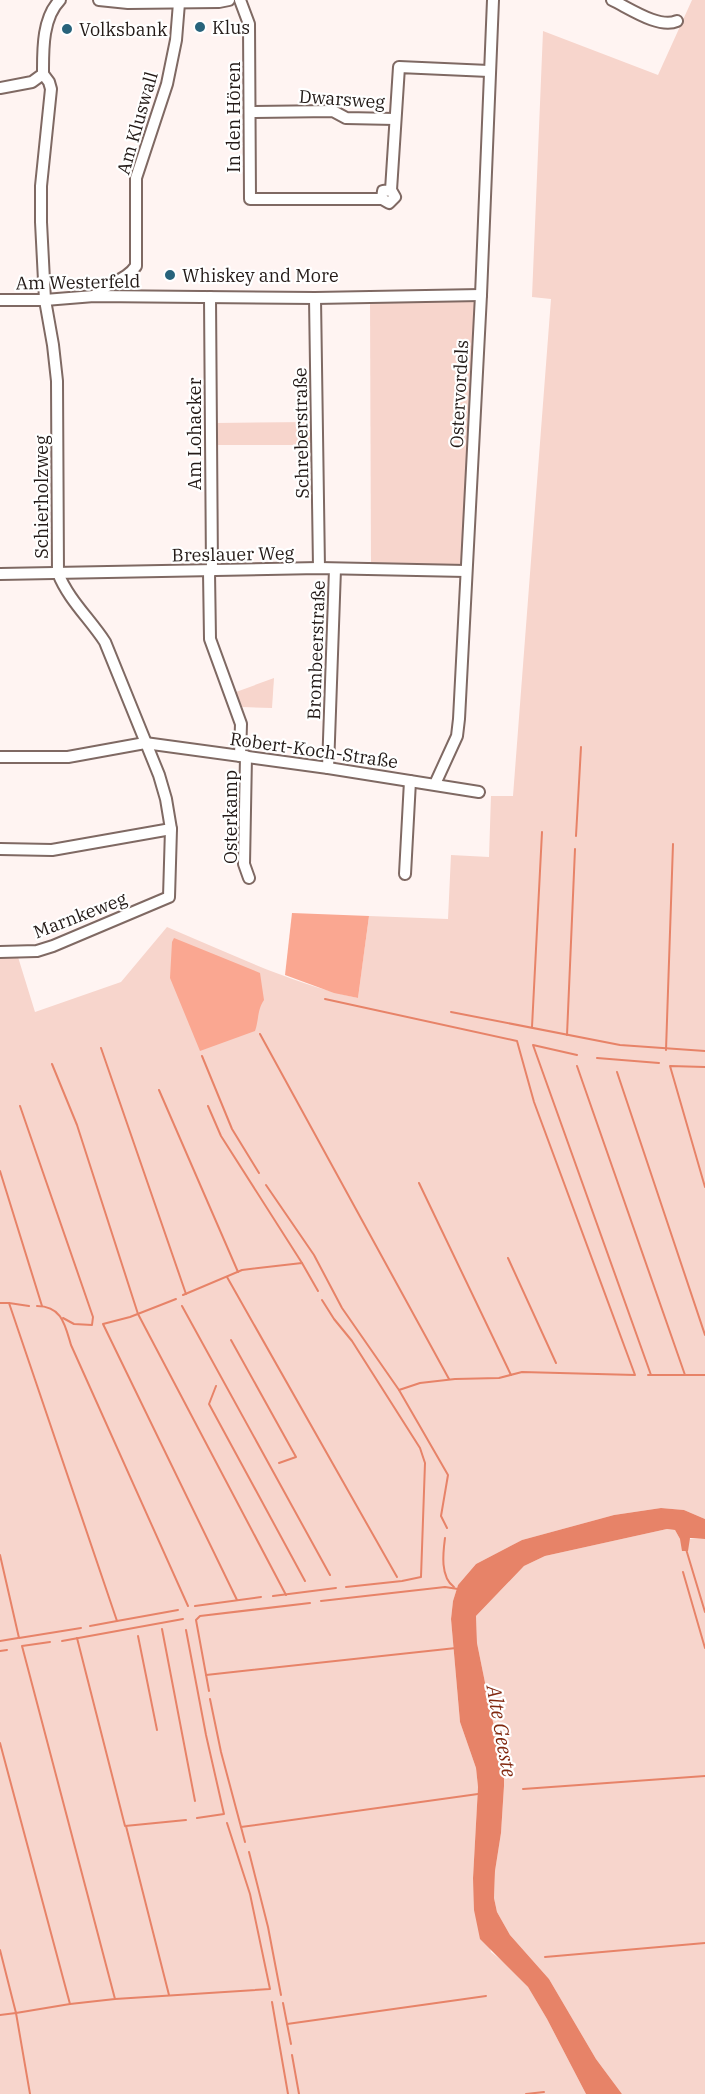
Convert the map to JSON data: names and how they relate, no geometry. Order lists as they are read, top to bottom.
{
  "streets": {
    "street": [
      "Dwarsweg",
      "In den Hören",
      "Am Kluswall",
      "Am Westerfeld",
      "Ostervordels",
      "Schreberstraße",
      "Am Lohacker",
      "Schierholzweg",
      "Breslauer Weg",
      "Brombeerstraße",
      "Robert-Koch-Straße",
      "Osterkamp",
      "Marnkeweg"
    ]
  },
  "crossings": [
    ["Dwarsweg", "In den Hören"],
    ["Am Kluswall", "Am Westerfeld"],
    ["Am Westerfeld", "Ostervordels"],
    ["Am Westerfeld", "Schreberstraße"],
    ["Am Westerfeld", "Am Lohacker"],
    ["Am Westerfeld", "Schierholzweg"],
    ["Ostervordels", "Breslauer Weg"],
    ["Ostervordels", "Robert-Koch-Straße"],
    ["Schreberstraße", "Breslauer Weg"],
    ["Am Lohacker", "Breslauer Weg"],
    ["Am Lohacker", "Robert-Koch-Straße"],
    ["Am Lohacker", "Osterkamp"],
    ["Schierholzweg", "Breslauer Weg"],
    ["Schierholzweg", "Robert-Koch-Straße"],
    ["Schierholzweg", "Marnkeweg"],
    ["Breslauer Weg", "Brombeerstraße"],
    ["Brombeerstraße", "Robert-Koch-Straße"],
    ["Robert-Koch-Straße", "Osterkamp"]
  ],
  "water": ["Alte Geeste"],
  "places": ["Klus", "Volksbank", "Whiskey and More"]
}
